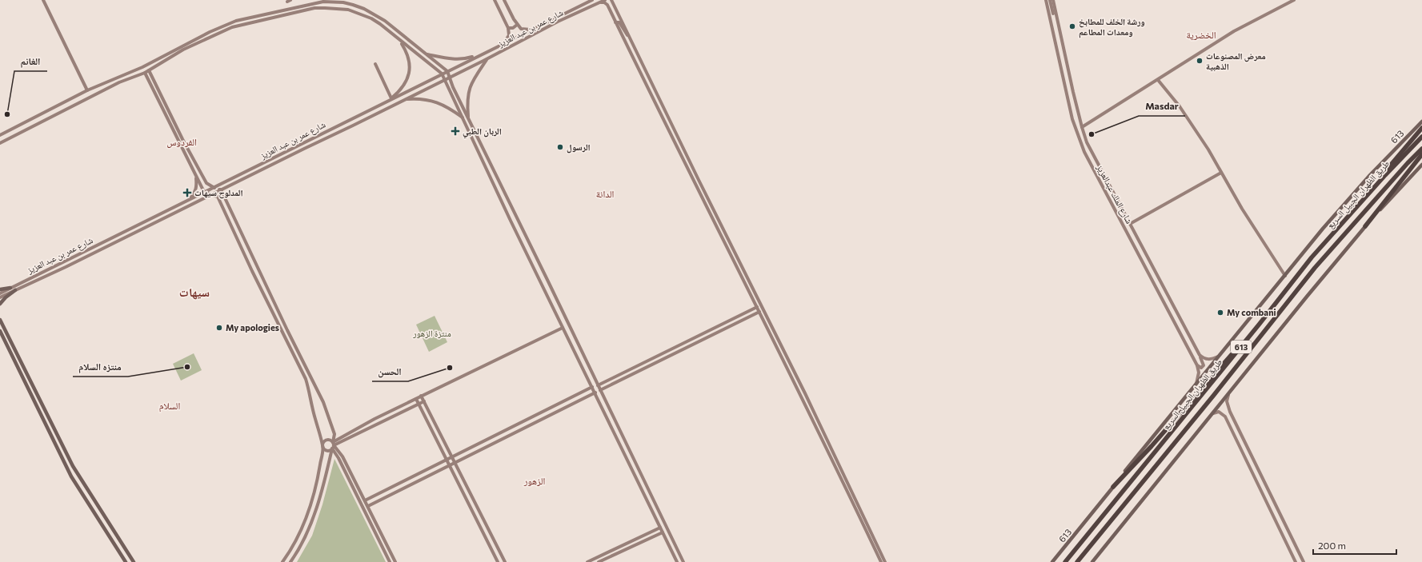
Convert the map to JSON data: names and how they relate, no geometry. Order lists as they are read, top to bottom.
{
  "streets": {
    "highway": ["613", "طريق الظهران الجبيل السريع"],
    "street": ["شارع عمر بن عبد العزيز", "شارع الملك عبدالعزيز"]
  },
  "districts": [
    "الخضرية",
    "الفردوس",
    "الدانة",
    "سيهات",
    "السلام",
    "الزهور"
  ],
  "parks": ["منتزة الزهور"],
  "places": {
    "other": [
      "ورشة الخلف للمطابخ ومعدات المطاعم",
      "معرض المصنوعات الذهبية",
      "الغانم",
      "Masdar",
      "الرسول",
      "My combani",
      "My apologies",
      "منتزه السلام",
      "الحسن"
    ],
    "health": ["الربان الطبي", "المدلوح سيهات"]
  },
  "scale_bar": "200 m"
}
